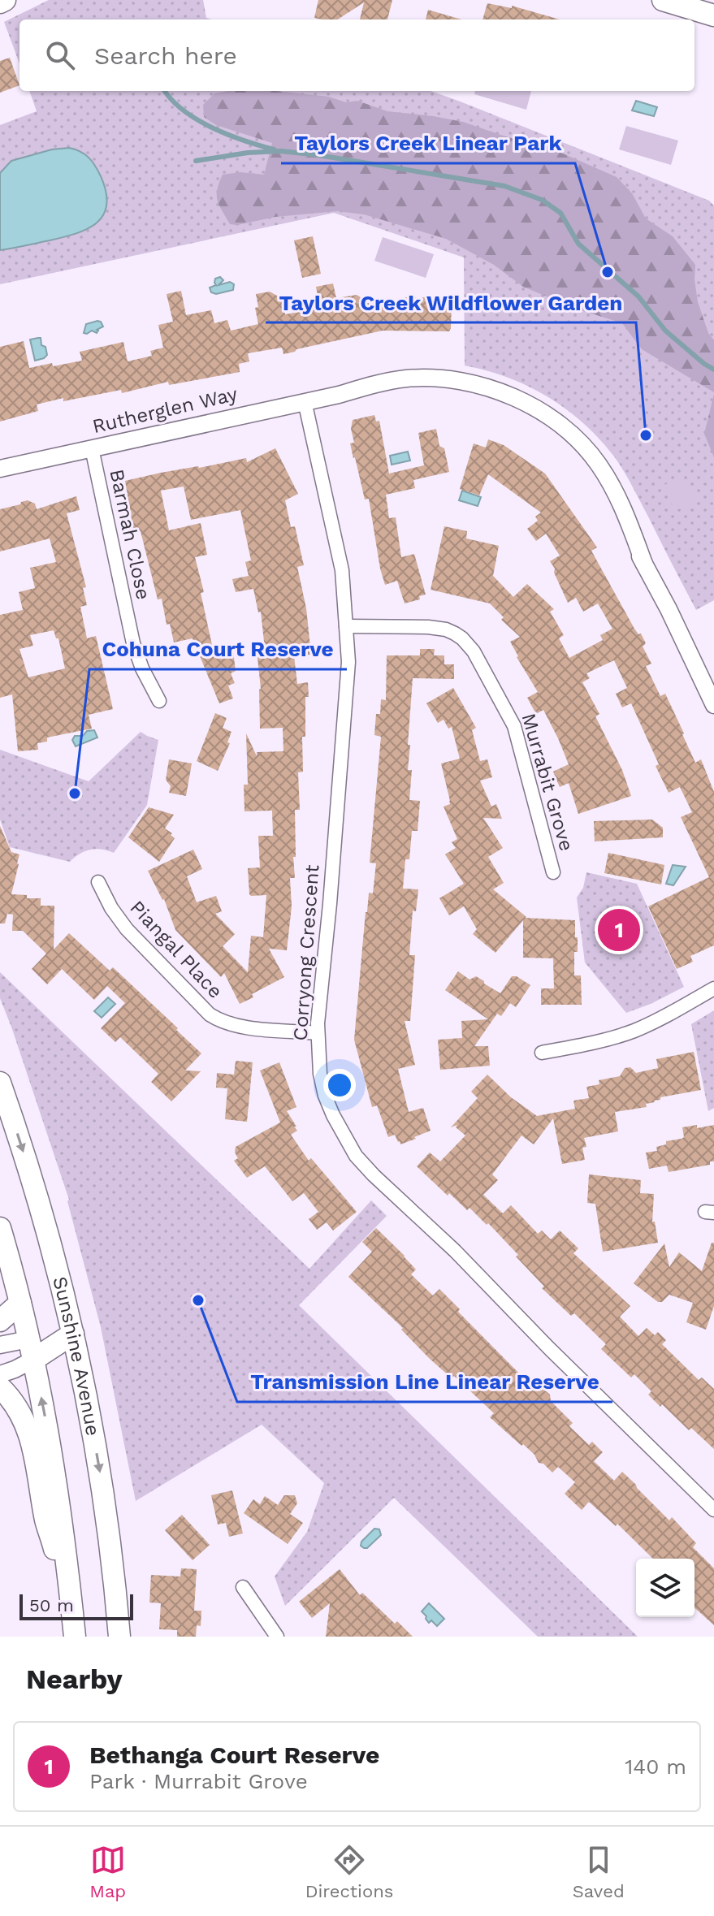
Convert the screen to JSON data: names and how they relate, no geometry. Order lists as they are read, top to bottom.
{
  "streets": {
    "main road": ["Sunshine Avenue"],
    "street": [
      "Rutherglen Way",
      "Barmah Close",
      "Murrabit Grove",
      "Piangal Place",
      "Corryong Crescent"
    ]
  },
  "crossings": [
    ["Rutherglen Way", "Barmah Close"],
    ["Rutherglen Way", "Corryong Crescent"],
    ["Murrabit Grove", "Corryong Crescent"],
    ["Piangal Place", "Corryong Crescent"]
  ],
  "places": [
    "Taylors Creek Linear Park",
    "Taylors Creek Wildflower Garden",
    "Cohuna Court Reserve",
    "Transmission Line Linear Reserve"
  ],
  "scale_bar": "50 m",
  "page": {
    "search": "Search here",
    "pins": "1",
    "scale": "50 m",
    "heading": "Nearby",
    "list": [
      {
        "mark": "1",
        "name": "Bethanga Court Reserve",
        "note": "Park · Murrabit Grove",
        "value": "140 m"
      }
    ],
    "nav": ["Map", "Directions", "Saved"]
  }
}
